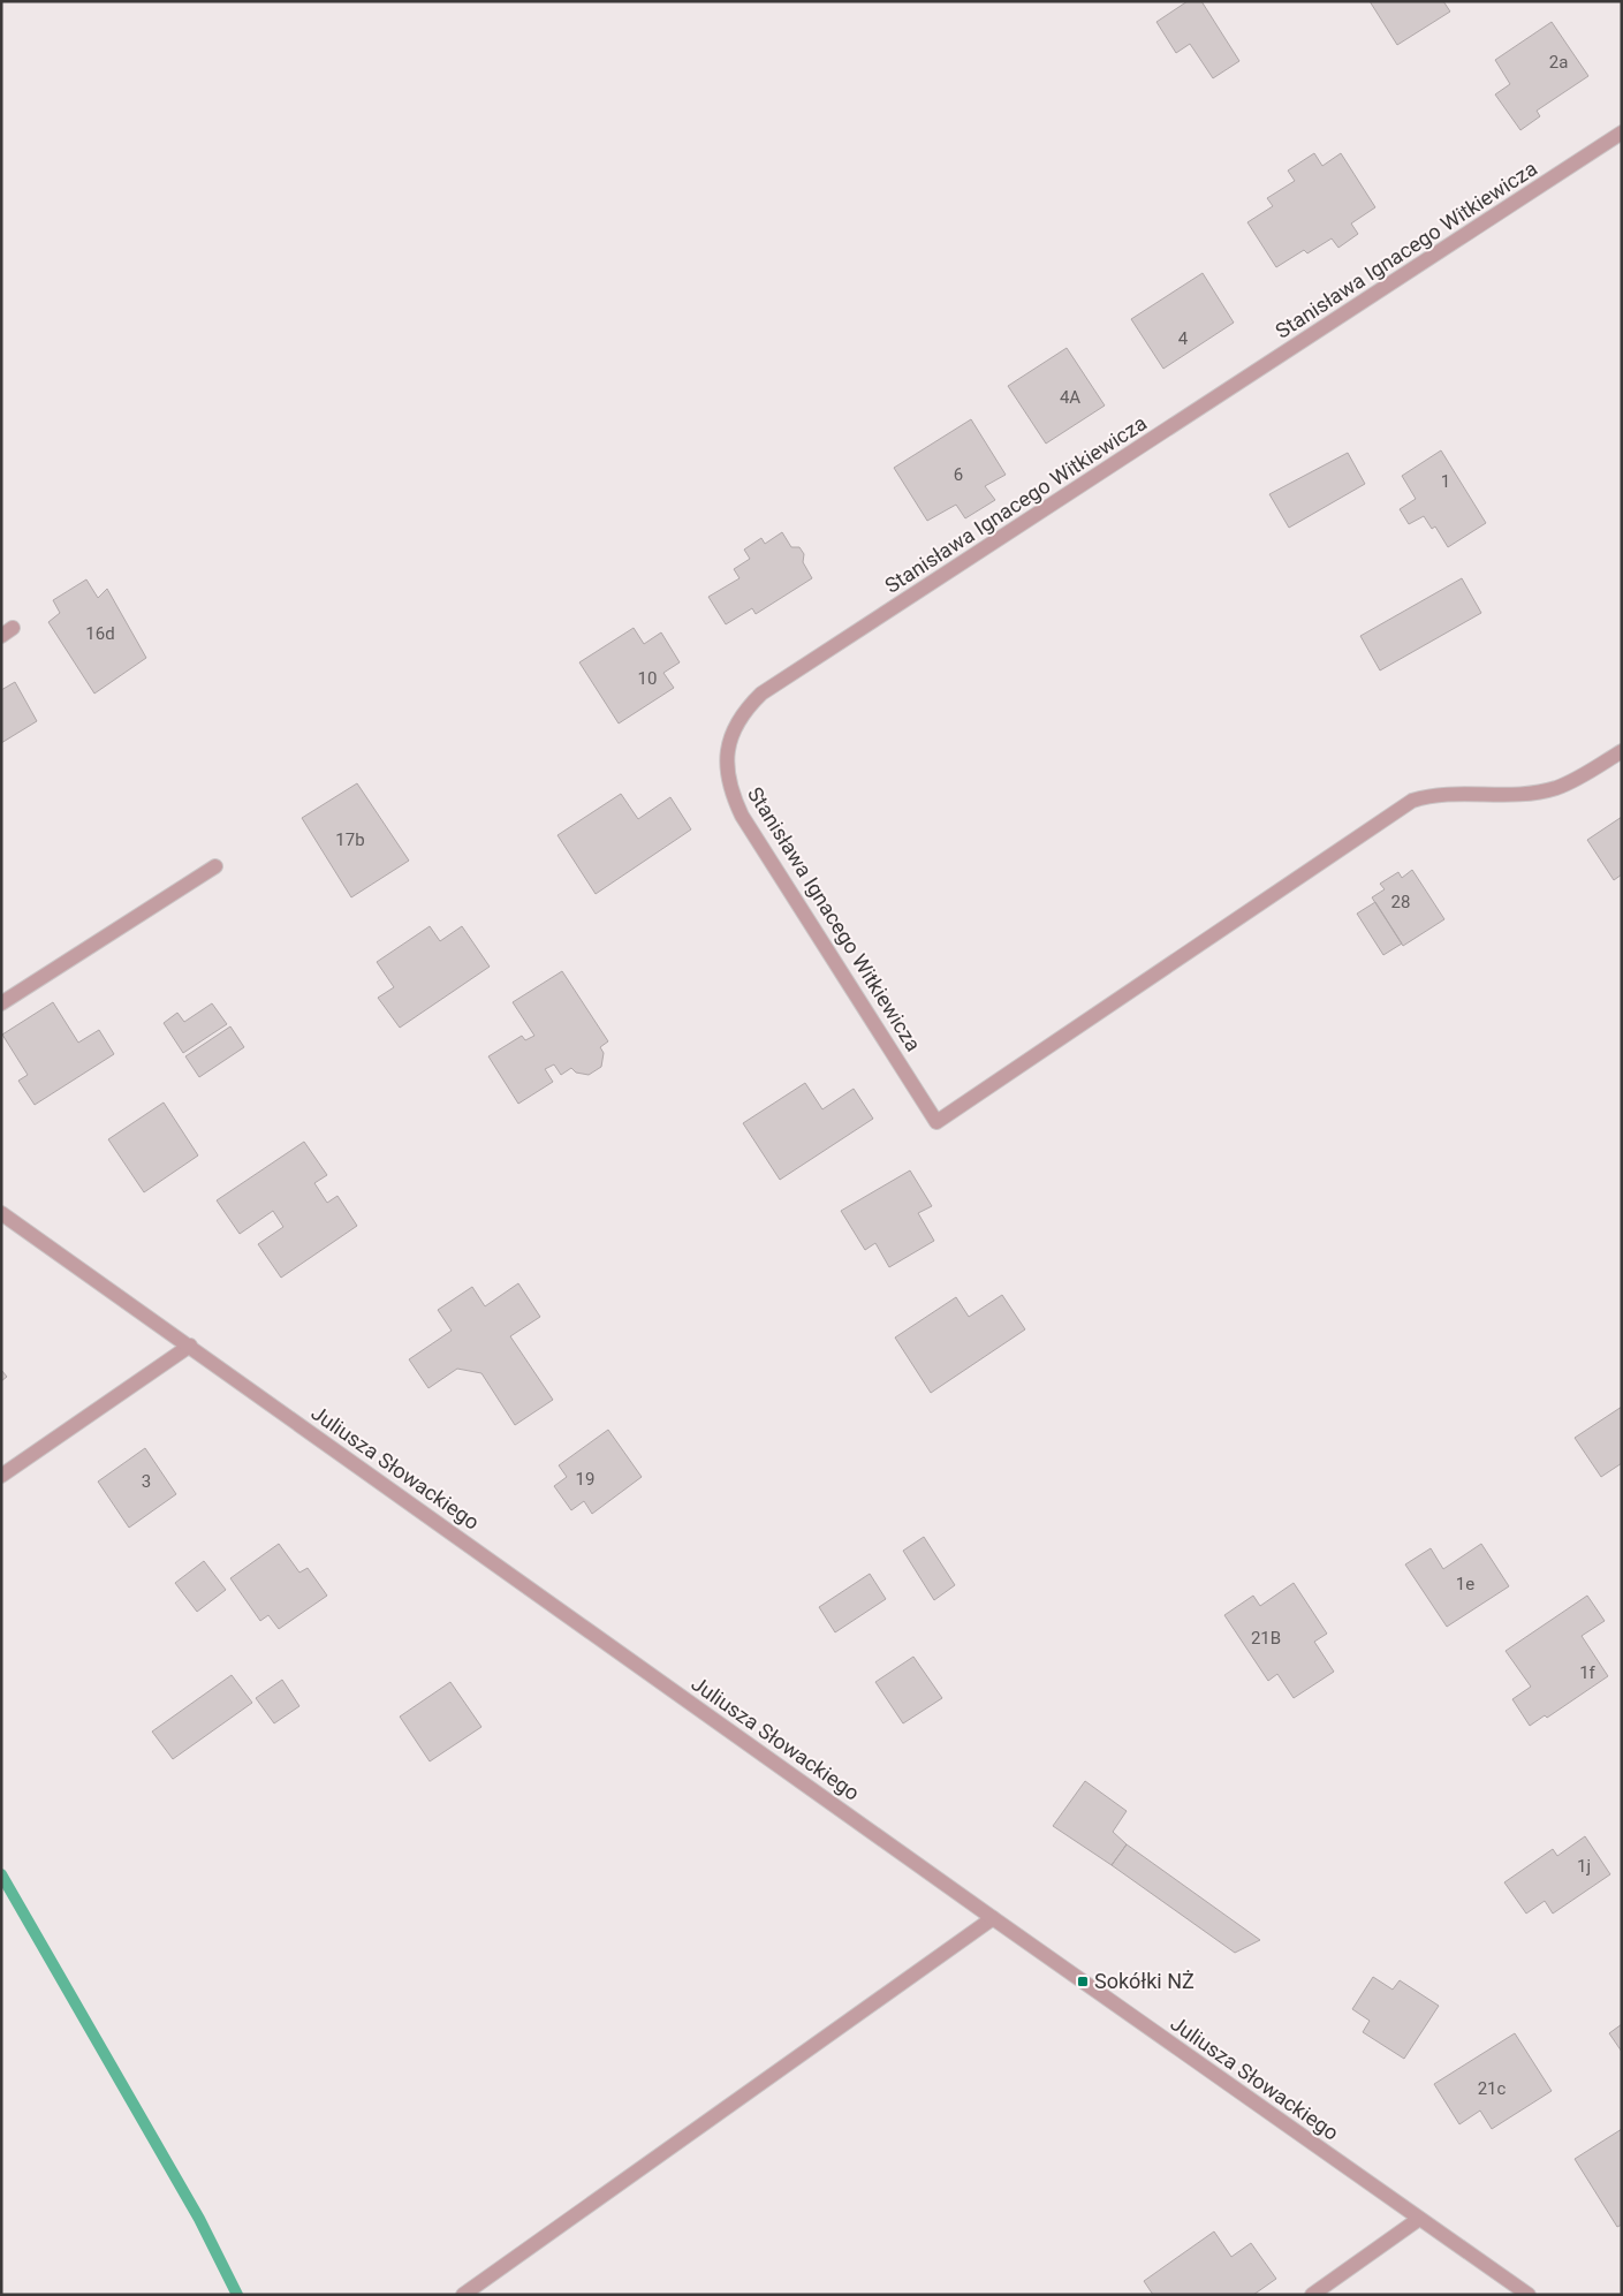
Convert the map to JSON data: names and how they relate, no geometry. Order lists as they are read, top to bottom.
{
  "streets": {
    "street": ["Stanisława Ignacego Witkiewicza", "Juliusza Słowackiego"]
  },
  "places": {
    "transit": ["Sokółki NŻ"]
  },
  "house_numbers": [
    "2a",
    "4",
    "4A",
    "6",
    "1",
    "16d",
    "10",
    "17b",
    "28",
    "19",
    "3",
    "1e",
    "21B",
    "1f",
    "1j",
    "21c"
  ]
}
